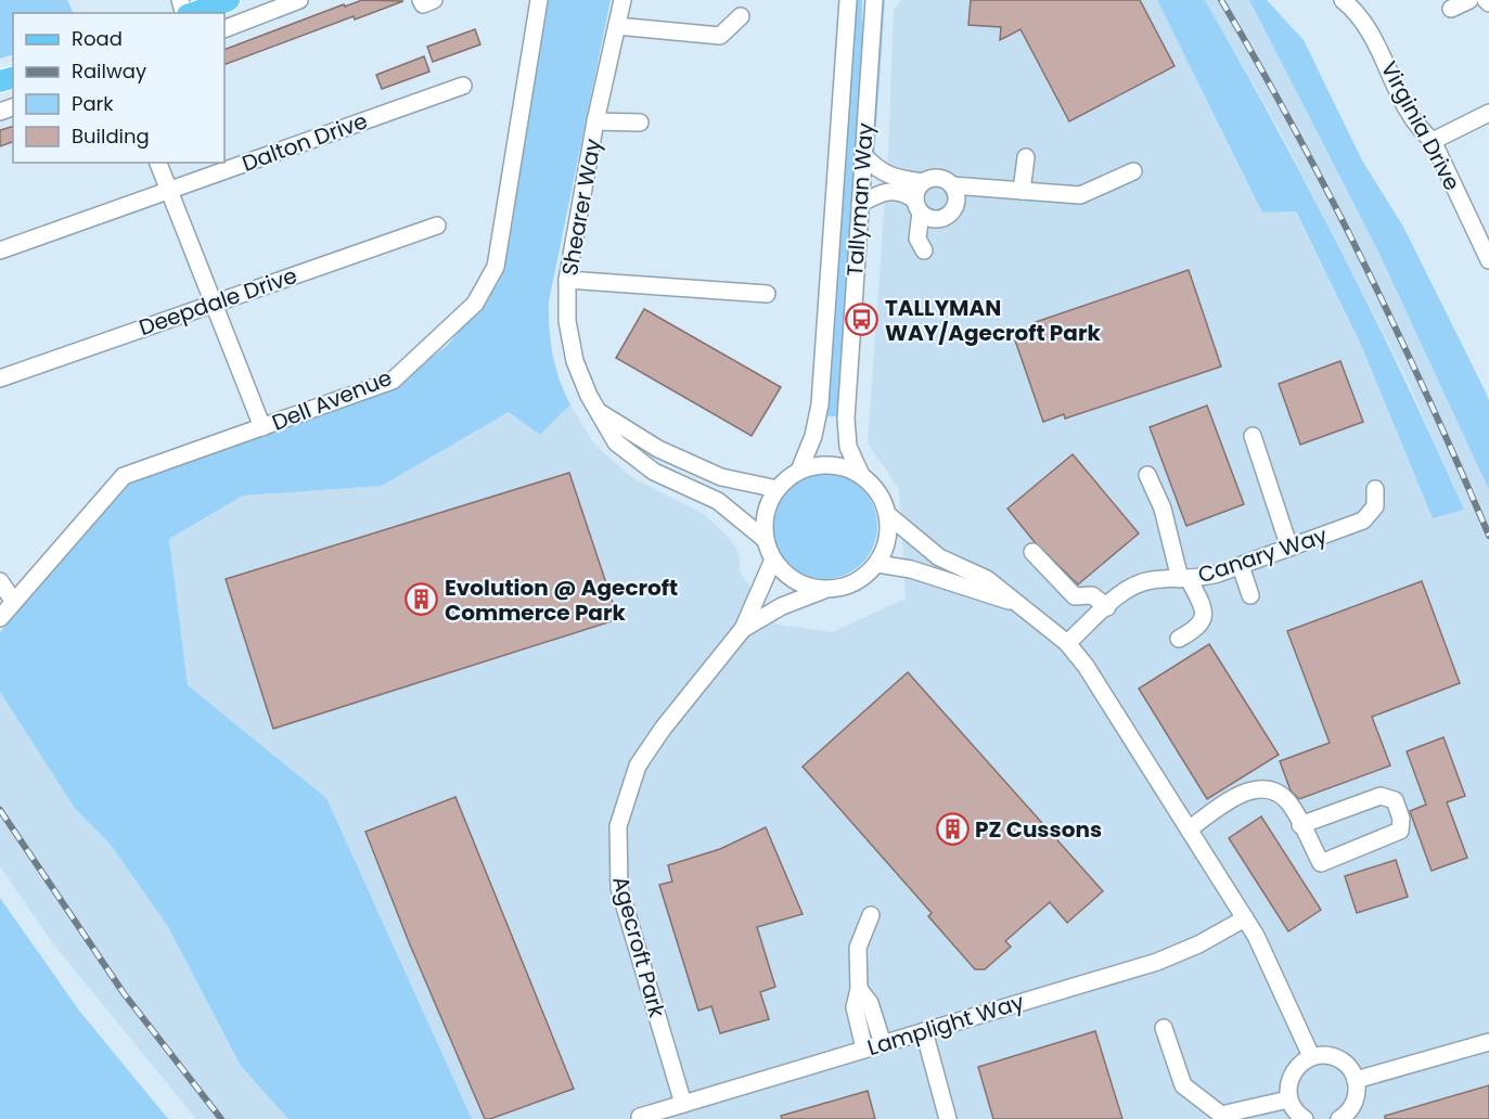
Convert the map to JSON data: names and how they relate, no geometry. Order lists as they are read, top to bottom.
{
  "streets": {
    "street": [
      "Virginia Drive",
      "Dalton Drive",
      "Tallyman Way",
      "Shearer Way",
      "Deepdale Drive",
      "Dell Avenue",
      "Canary Way",
      "Agecroft Park",
      "Lamplight Way"
    ]
  },
  "crossings": [
    ["Tallyman Way", "Shearer Way"],
    ["Agecroft Park", "Lamplight Way"]
  ],
  "places": {
    "bus stop": ["TALLYMAN WAY/Agecroft Park"],
    "building": ["Evolution @ Agecroft Commerce Park", "PZ Cussons"]
  },
  "legend": [
    "Road",
    "Railway",
    "Park",
    "Building"
  ]
}
